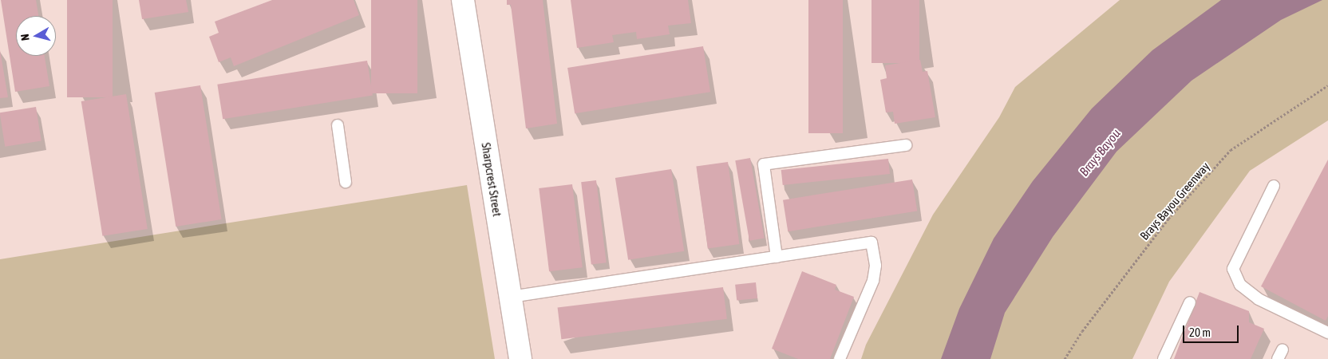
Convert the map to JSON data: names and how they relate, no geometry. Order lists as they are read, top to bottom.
{
  "streets": {
    "street": ["Sharpcrest Street"],
    "path": ["Brays Bayou Greenway"]
  },
  "water": ["Brays Bayou"],
  "scale_bar": "20 m",
  "north": "left"
}
